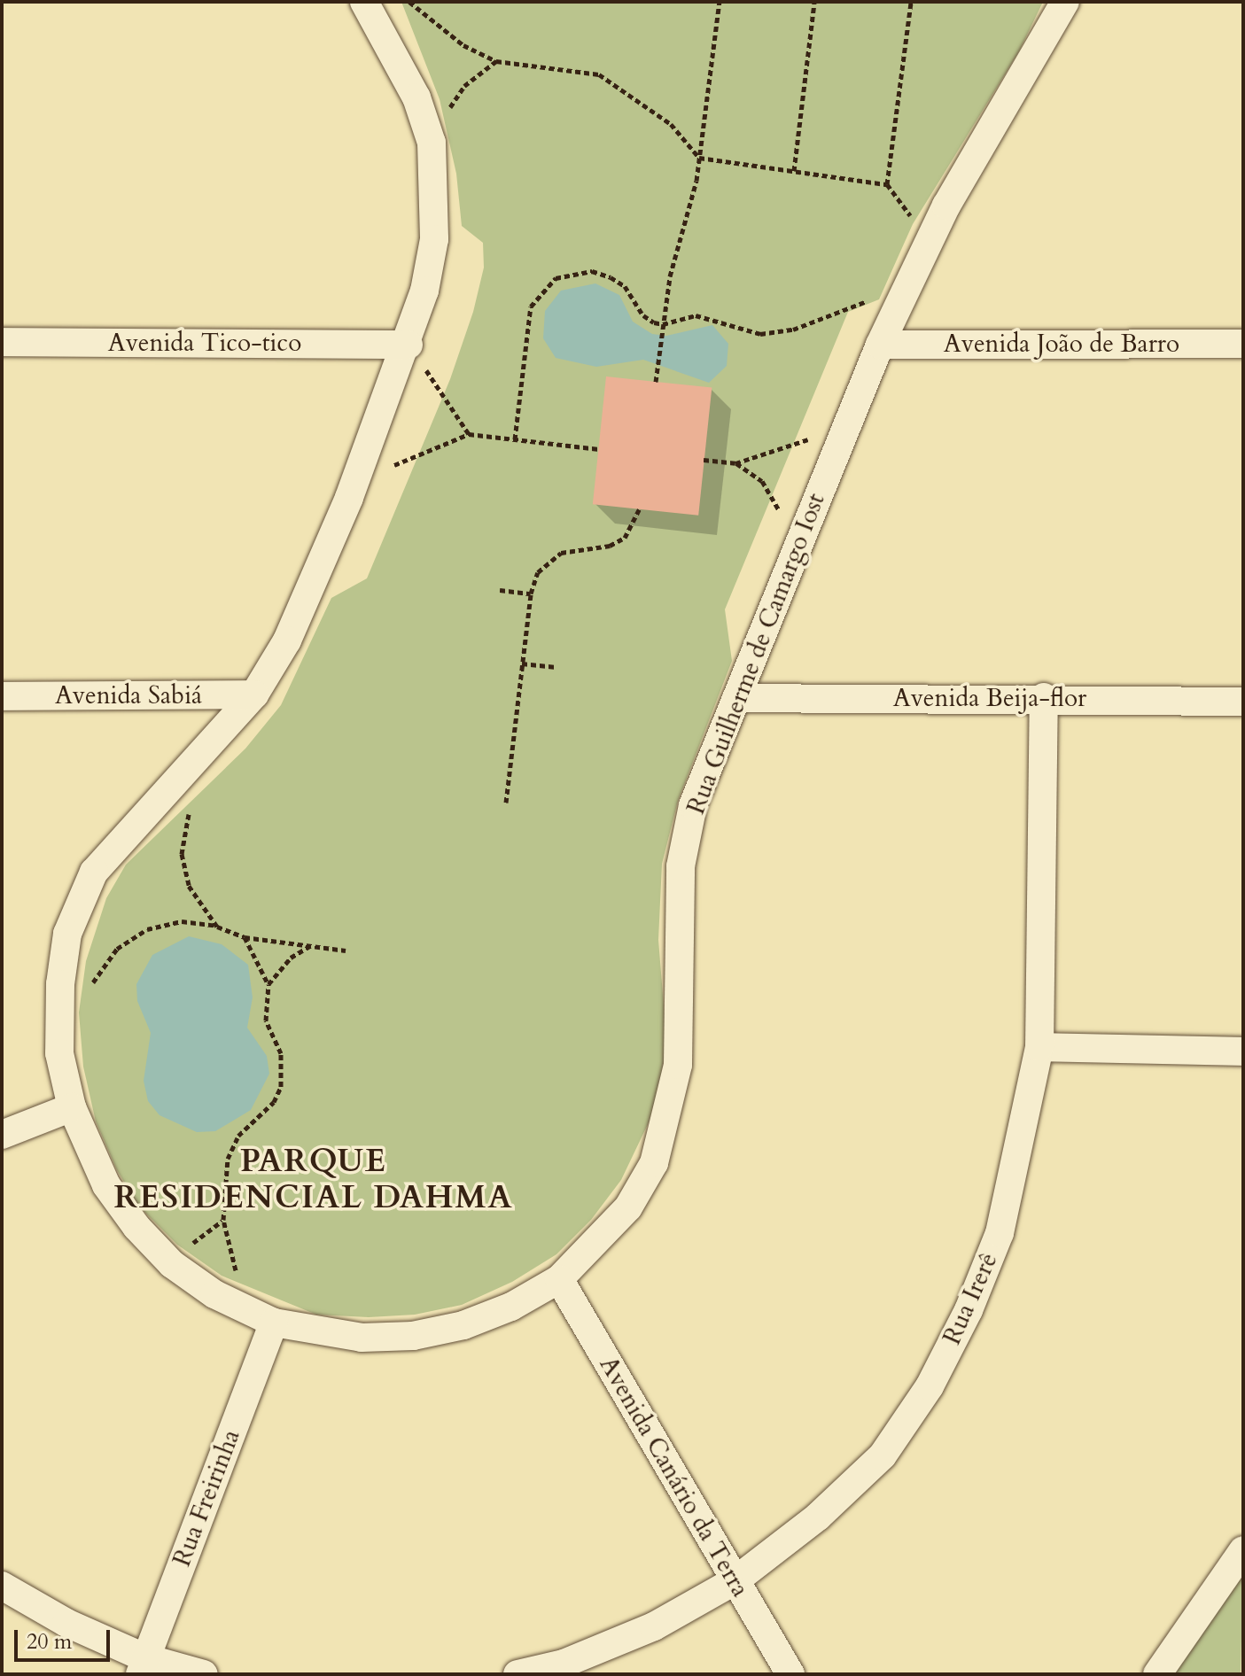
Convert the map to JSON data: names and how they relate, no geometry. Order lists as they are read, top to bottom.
{
  "streets": {
    "street": [
      "Avenida Tico-tico",
      "Avenida João de Barro",
      "Rua Guilherme de Camargo Iost",
      "Avenida Sabiá",
      "Avenida Beija-flor",
      "Rua Irerê",
      "Avenida Canário da Terra",
      "Rua Freirinha"
    ]
  },
  "crossings": [
    ["Avenida Tico-tico", "Rua Guilherme de Camargo Iost"],
    ["Avenida João de Barro", "Rua Guilherme de Camargo Iost"],
    ["Rua Guilherme de Camargo Iost", "Avenida Sabiá"],
    ["Rua Guilherme de Camargo Iost", "Avenida Beija-flor"],
    ["Rua Guilherme de Camargo Iost", "Avenida Canário da Terra"],
    ["Rua Guilherme de Camargo Iost", "Rua Freirinha"],
    ["Avenida Beija-flor", "Rua Irerê"],
    ["Rua Irerê", "Avenida Canário da Terra"]
  ],
  "districts": ["PARQUE RESIDENCIAL DAHMA"],
  "scale_bar": "20 m"
}
